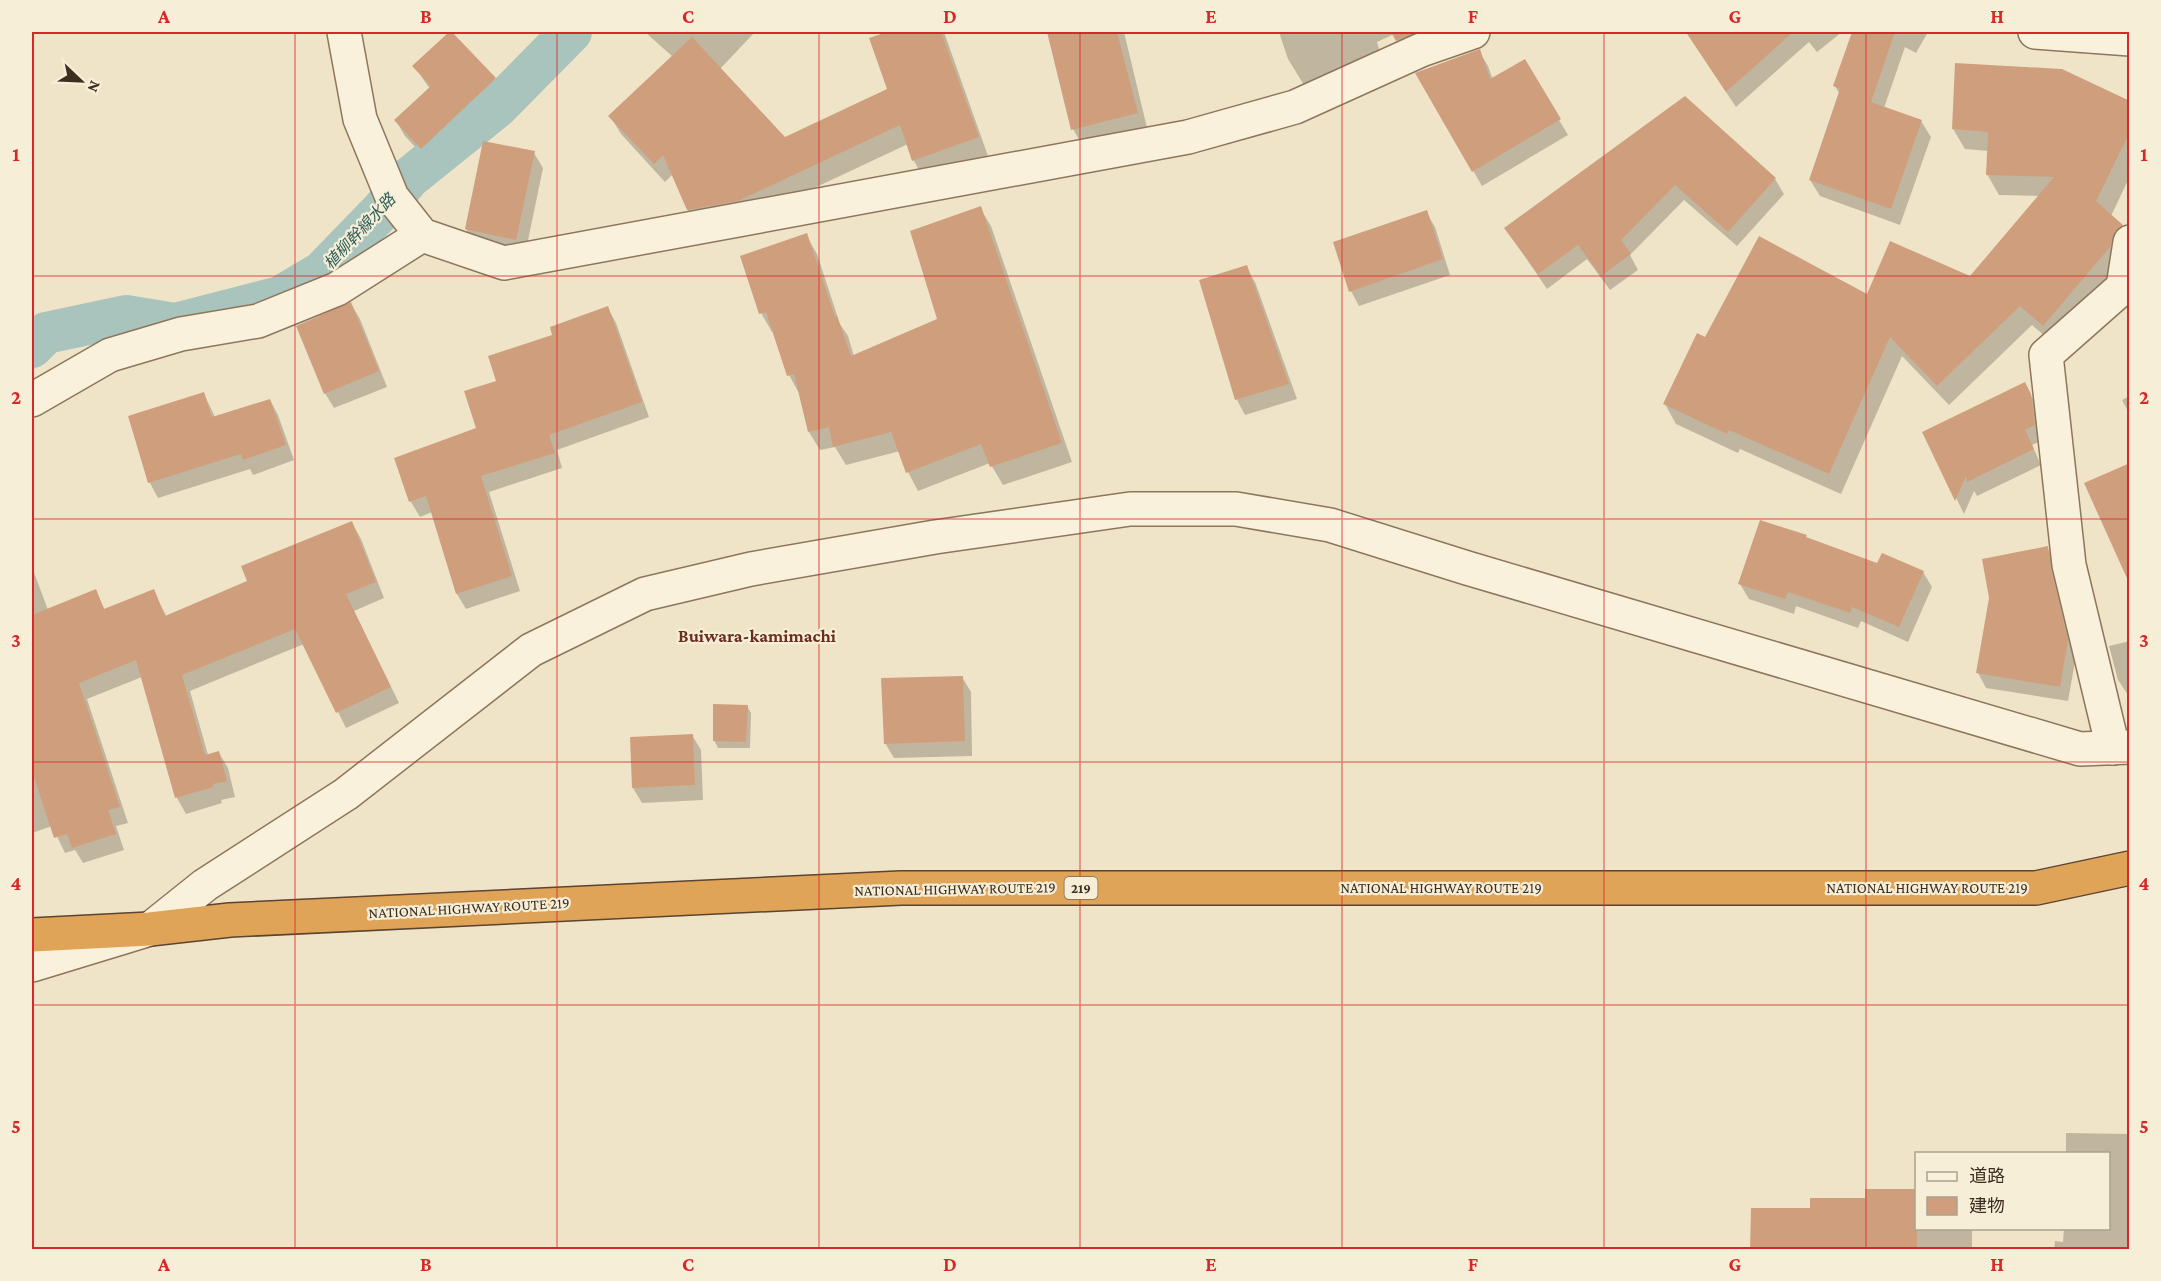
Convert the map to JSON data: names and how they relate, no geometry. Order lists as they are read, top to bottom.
{
  "streets": {
    "highway": ["219", "NATIONAL HIGHWAY ROUTE 219"]
  },
  "districts": ["Buiwara-kamimachi"],
  "water": ["植柳幹線水路"],
  "legend": ["道路", "建物"],
  "north": "bottom right",
  "grid": {
    "columns": [
      "A",
      "B",
      "C",
      "D",
      "E",
      "F",
      "G",
      "H"
    ],
    "rows": [
      "1",
      "2",
      "3",
      "4",
      "5"
    ]
  }
}
